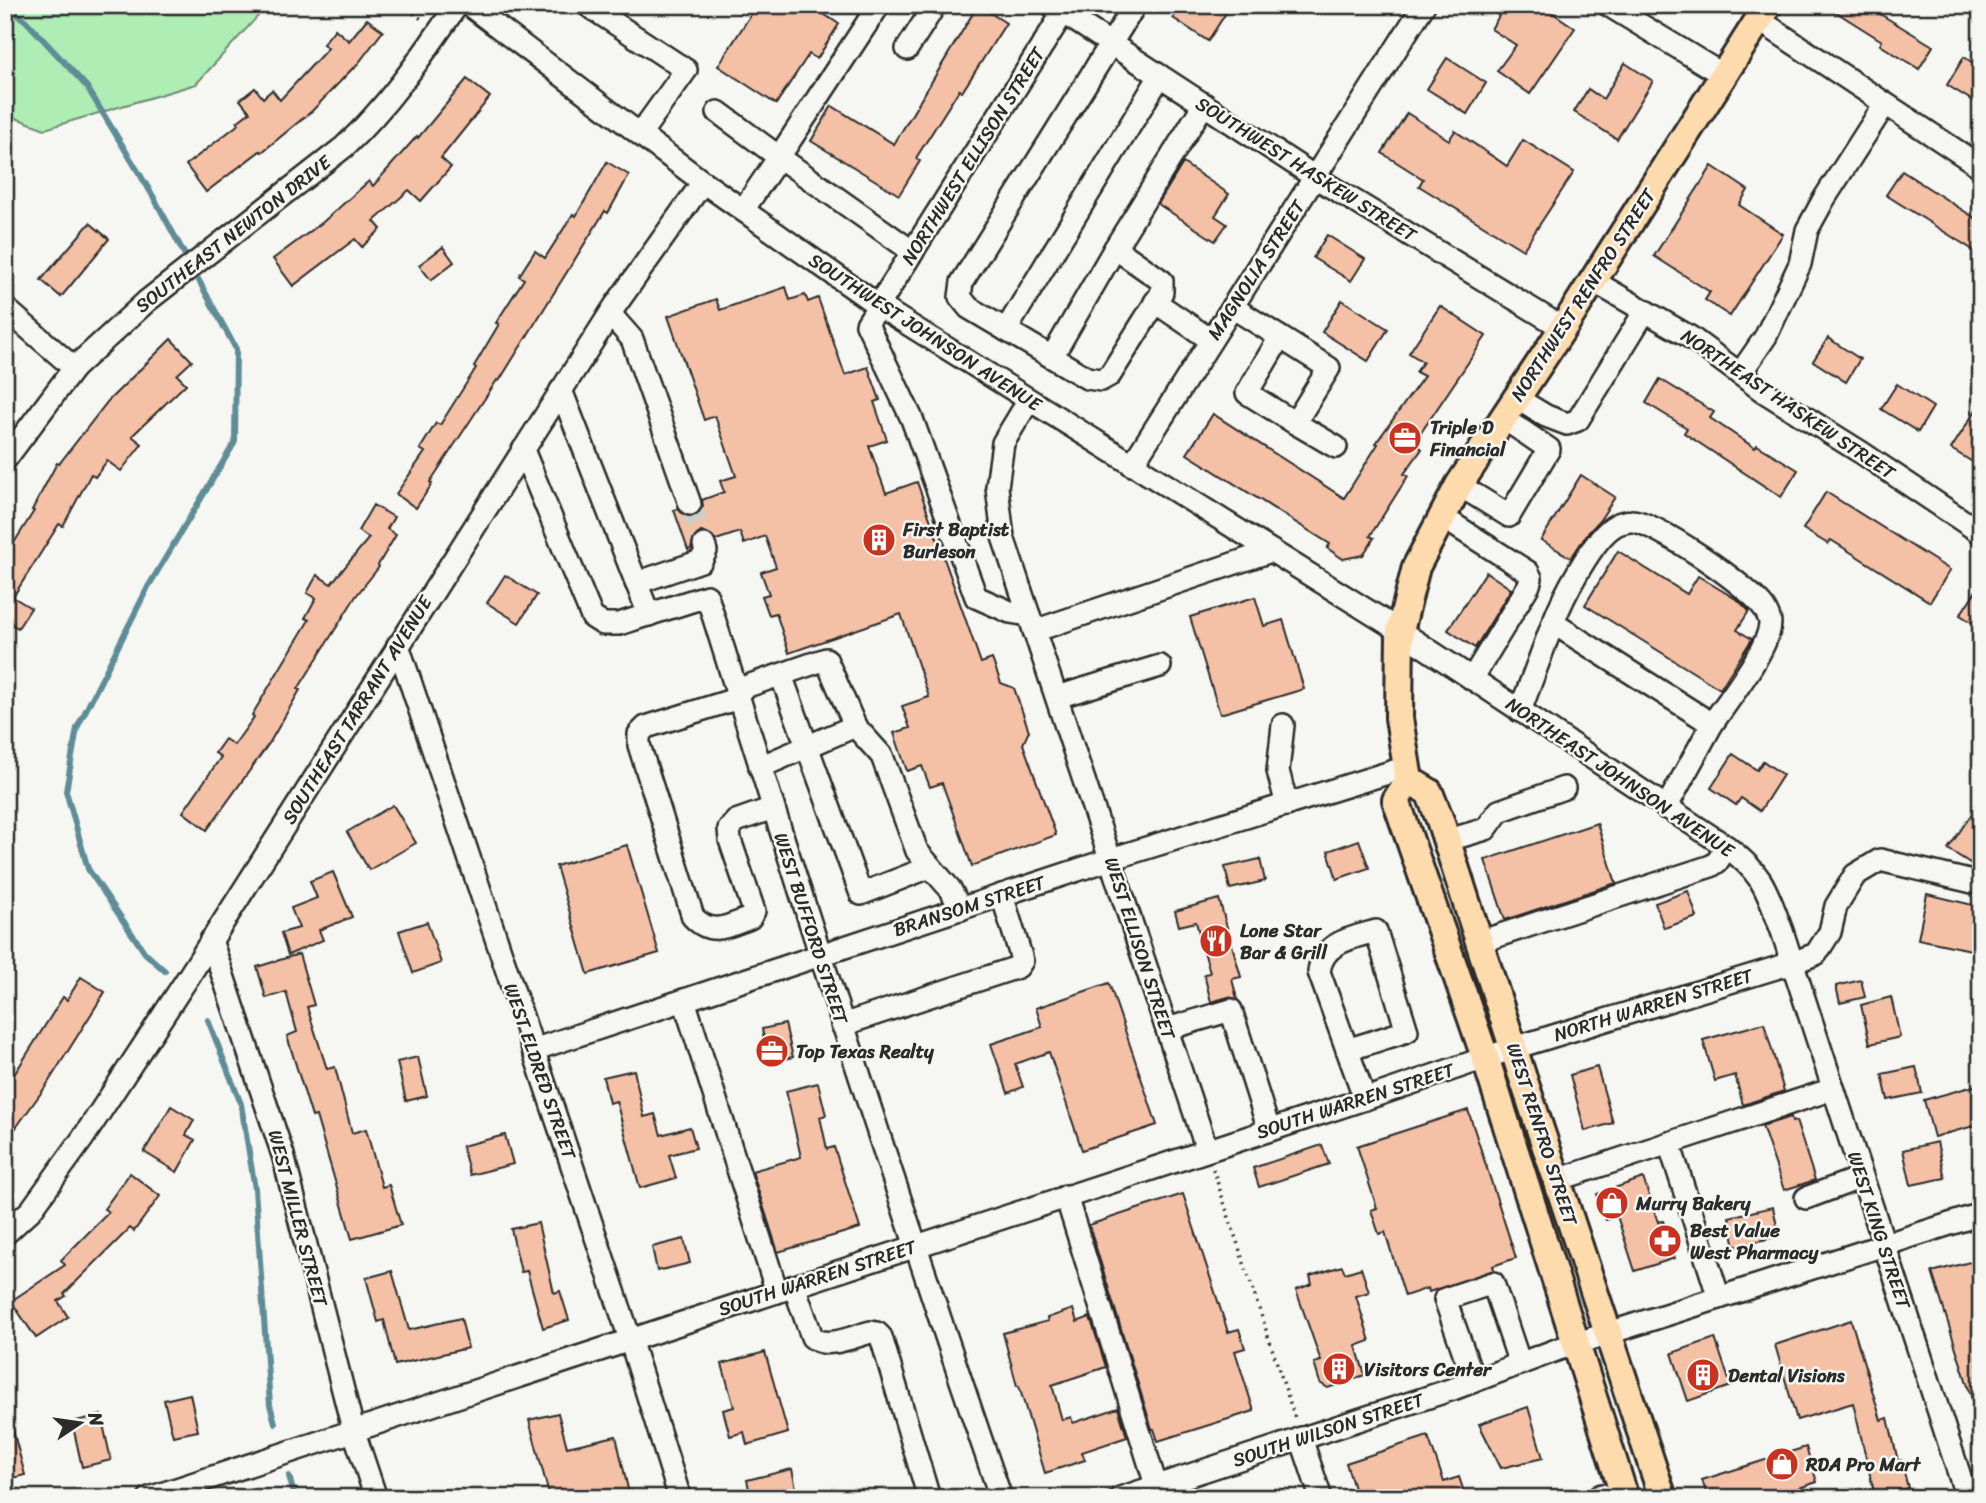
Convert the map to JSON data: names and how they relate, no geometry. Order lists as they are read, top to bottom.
{
  "streets": {
    "main road": ["NORTHWEST RENFRO STREET", "WEST RENFRO STREET"],
    "street": [
      "NORTHWEST ELLISON STREET",
      "SOUTHWEST HASKEW STREET",
      "SOUTHEAST NEWTON DRIVE",
      "MAGNOLIA STREET",
      "SOUTHWEST JOHNSON AVENUE",
      "NORTHEAST HASKEW STREET",
      "SOUTHEAST TARRANT AVENUE",
      "NORTHEAST JOHNSON AVENUE",
      "BRANSOM STREET",
      "WEST BUFFORD STREET",
      "WEST ELLISON STREET",
      "NORTH WARREN STREET",
      "WEST ELDRED STREET",
      "SOUTH WARREN STREET",
      "WEST MILLER STREET",
      "WEST KING STREET",
      "SOUTH WILSON STREET"
    ]
  },
  "crossings": [
    ["NORTHWEST ELLISON STREET", "SOUTHWEST HASKEW STREET"],
    ["NORTHWEST ELLISON STREET", "SOUTHWEST JOHNSON AVENUE"],
    ["NORTHWEST ELLISON STREET", "WEST ELLISON STREET"],
    ["SOUTHWEST HASKEW STREET", "MAGNOLIA STREET"],
    ["SOUTHWEST HASKEW STREET", "NORTHWEST RENFRO STREET"],
    ["MAGNOLIA STREET", "SOUTHWEST JOHNSON AVENUE"],
    ["NORTHWEST RENFRO STREET", "SOUTHWEST JOHNSON AVENUE"],
    ["NORTHWEST RENFRO STREET", "NORTHEAST HASKEW STREET"],
    ["NORTHWEST RENFRO STREET", "NORTHEAST JOHNSON AVENUE"],
    ["NORTHWEST RENFRO STREET", "WEST RENFRO STREET"],
    ["SOUTHWEST JOHNSON AVENUE", "SOUTHEAST TARRANT AVENUE"],
    ["SOUTHWEST JOHNSON AVENUE", "NORTHEAST JOHNSON AVENUE"],
    ["SOUTHWEST JOHNSON AVENUE", "WEST ELLISON STREET"],
    ["SOUTHWEST JOHNSON AVENUE", "WEST RENFRO STREET"],
    ["SOUTHEAST TARRANT AVENUE", "WEST ELDRED STREET"],
    ["SOUTHEAST TARRANT AVENUE", "WEST MILLER STREET"],
    ["NORTHEAST JOHNSON AVENUE", "NORTH WARREN STREET"],
    ["NORTHEAST JOHNSON AVENUE", "WEST RENFRO STREET"],
    ["NORTHEAST JOHNSON AVENUE", "WEST KING STREET"],
    ["BRANSOM STREET", "WEST BUFFORD STREET"],
    ["BRANSOM STREET", "WEST ELLISON STREET"],
    ["BRANSOM STREET", "WEST ELDRED STREET"],
    ["BRANSOM STREET", "WEST RENFRO STREET"],
    ["WEST BUFFORD STREET", "SOUTH WARREN STREET"],
    ["WEST ELLISON STREET", "SOUTH WARREN STREET"],
    ["NORTH WARREN STREET", "SOUTH WARREN STREET"],
    ["NORTH WARREN STREET", "WEST RENFRO STREET"],
    ["NORTH WARREN STREET", "WEST KING STREET"],
    ["WEST ELDRED STREET", "SOUTH WARREN STREET"],
    ["SOUTH WARREN STREET", "WEST RENFRO STREET"],
    ["SOUTH WARREN STREET", "WEST MILLER STREET"],
    ["WEST RENFRO STREET", "SOUTH WILSON STREET"],
    ["WEST KING STREET", "SOUTH WILSON STREET"]
  ],
  "places": {
    "office": ["Triple D Financial", "Top Texas Realty"],
    "building": ["First Baptist Burleson", "Visitors Center", "Dental Visions"],
    "restaurant": ["Lone Star Bar & Grill"],
    "shop": ["Murry Bakery", "RDA Pro Mart"],
    "pharmacy": ["Best Value West Pharmacy"]
  },
  "north": "right"
}
